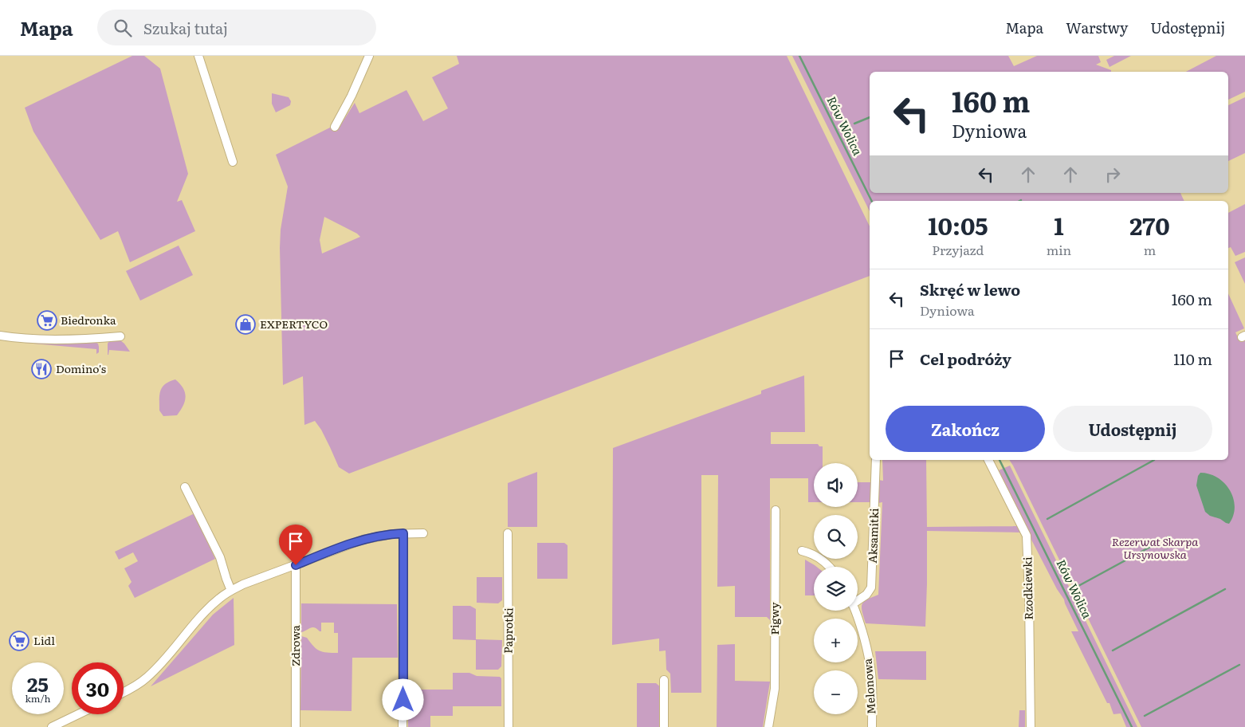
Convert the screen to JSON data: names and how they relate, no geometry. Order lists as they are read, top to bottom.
{
  "streets": {
    "street": [
      "Aksamitki",
      "Rzodkiewki",
      "Pigwy",
      "Paprotki",
      "Zdrowa",
      "Melonowa"
    ]
  },
  "water": ["Rów Wolica"],
  "parks": ["Rezerwat Skarpa Ursynowska"],
  "places": {
    "supermarket": ["Biedronka", "Lidl"],
    "shop": ["EXPERTYCO"],
    "restaurant": ["Domino's"]
  },
  "page": {
    "header": "Mapa",
    "search": "Szukaj tutaj",
    "nav": ["Mapa", "Warstwy", "Udostępnij"],
    "turn": ["160 m", "Dyniowa"],
    "eta": [
      "10:05",
      "Przyjazd",
      "1",
      "min",
      "270",
      "m"
    ],
    "list": [
      {
        "name": "Skręć w lewo",
        "note": "Dyniowa",
        "value": "160 m"
      },
      {
        "name": "Cel podróży",
        "value": "110 m"
      }
    ],
    "buttons": ["Zakończ", "Udostępnij"],
    "map_buttons": ["+", "−"],
    "speed": "25 km/h",
    "limit": "30"
  }
}
